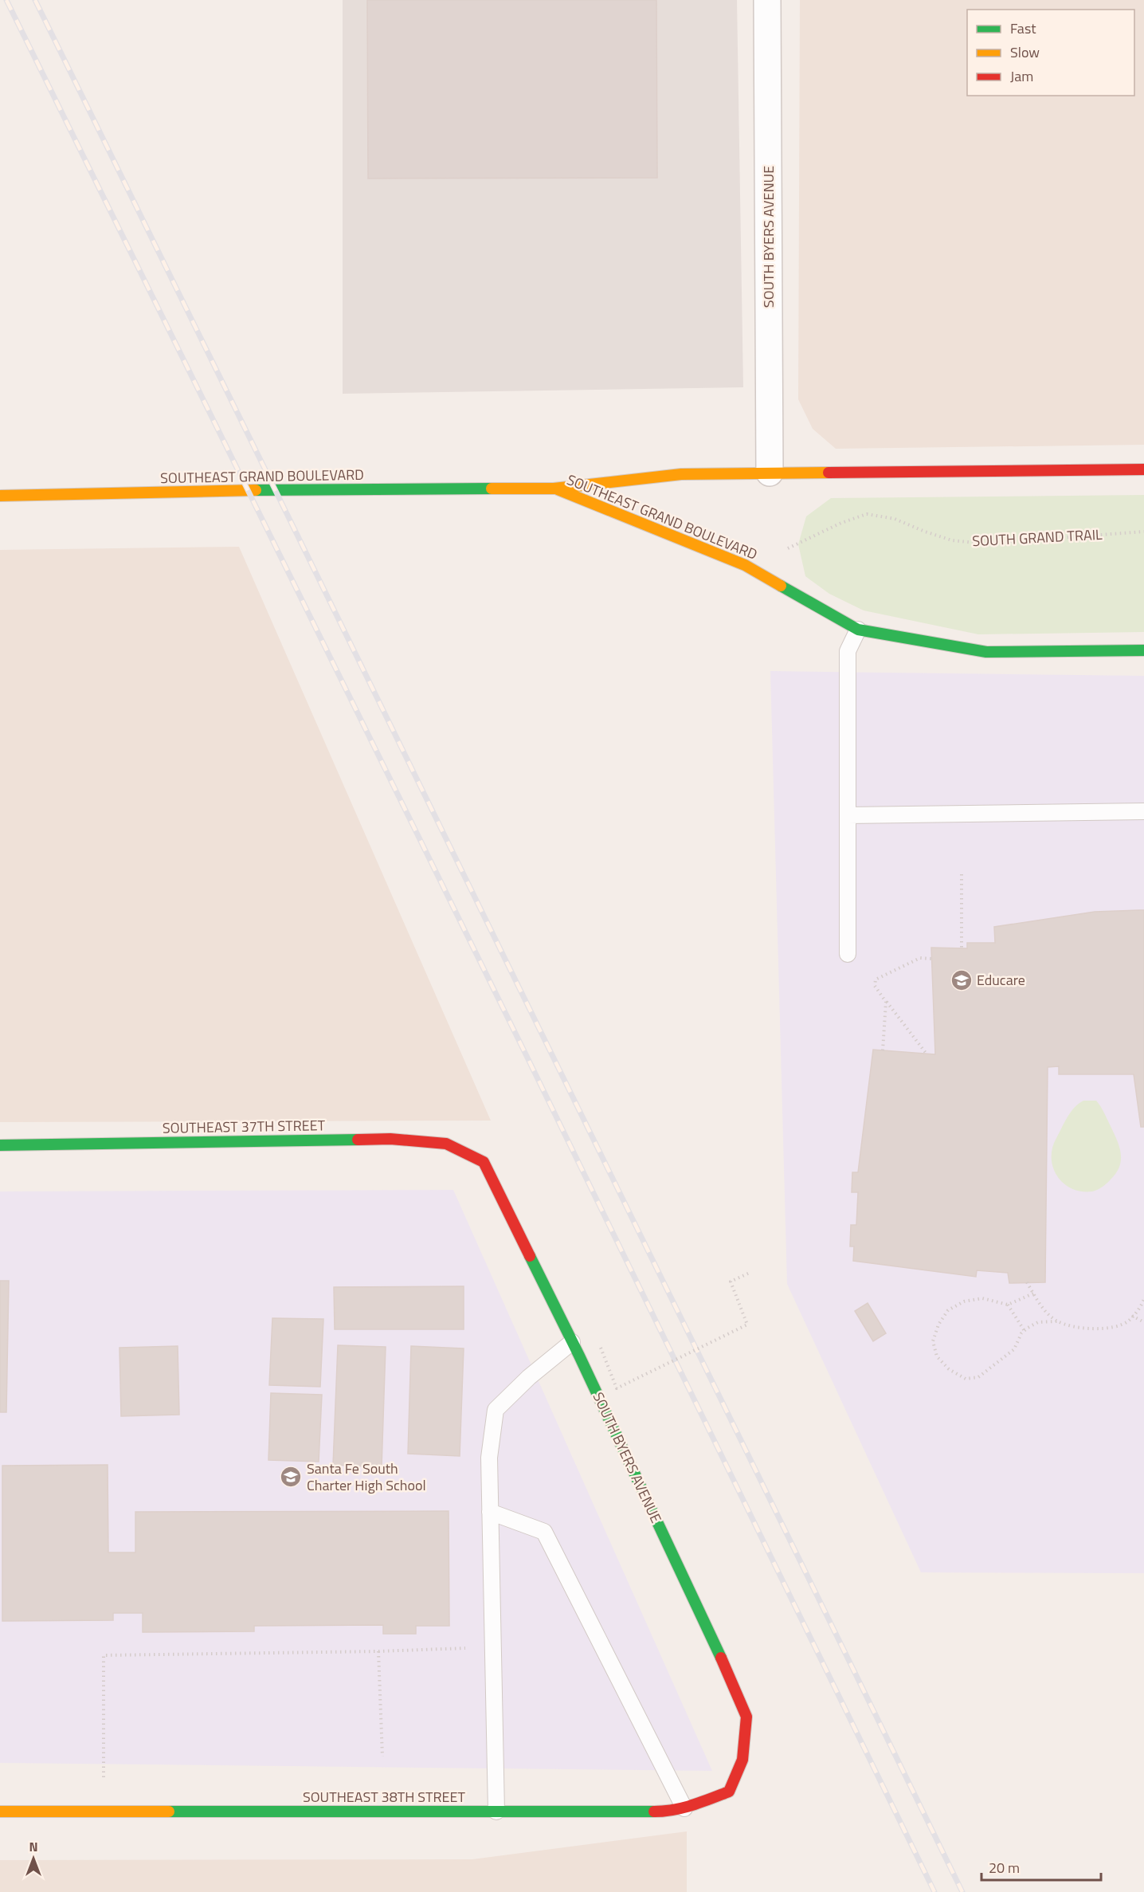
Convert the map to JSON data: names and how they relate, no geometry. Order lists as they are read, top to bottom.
{
  "streets": {
    "street": [
      "SOUTH BYERS AVENUE",
      "SOUTHEAST GRAND BOULEVARD",
      "SOUTHEAST 37TH STREET",
      "SOUTHEAST 38TH STREET"
    ],
    "path": ["SOUTH GRAND TRAIL"]
  },
  "crossings": [
    ["SOUTH BYERS AVENUE", "SOUTHEAST GRAND BOULEVARD"],
    ["SOUTH BYERS AVENUE", "SOUTHEAST 37TH STREET"],
    ["SOUTH BYERS AVENUE", "SOUTHEAST 38TH STREET"],
    ["SOUTHEAST GRAND BOULEVARD", "SOUTH GRAND TRAIL"]
  ],
  "places": {
    "school or university": ["Educare", "Santa Fe South Charter High School"]
  },
  "legend": ["Fast", "Slow", "Jam"],
  "scale_bar": "20 m",
  "north": "top"
}
